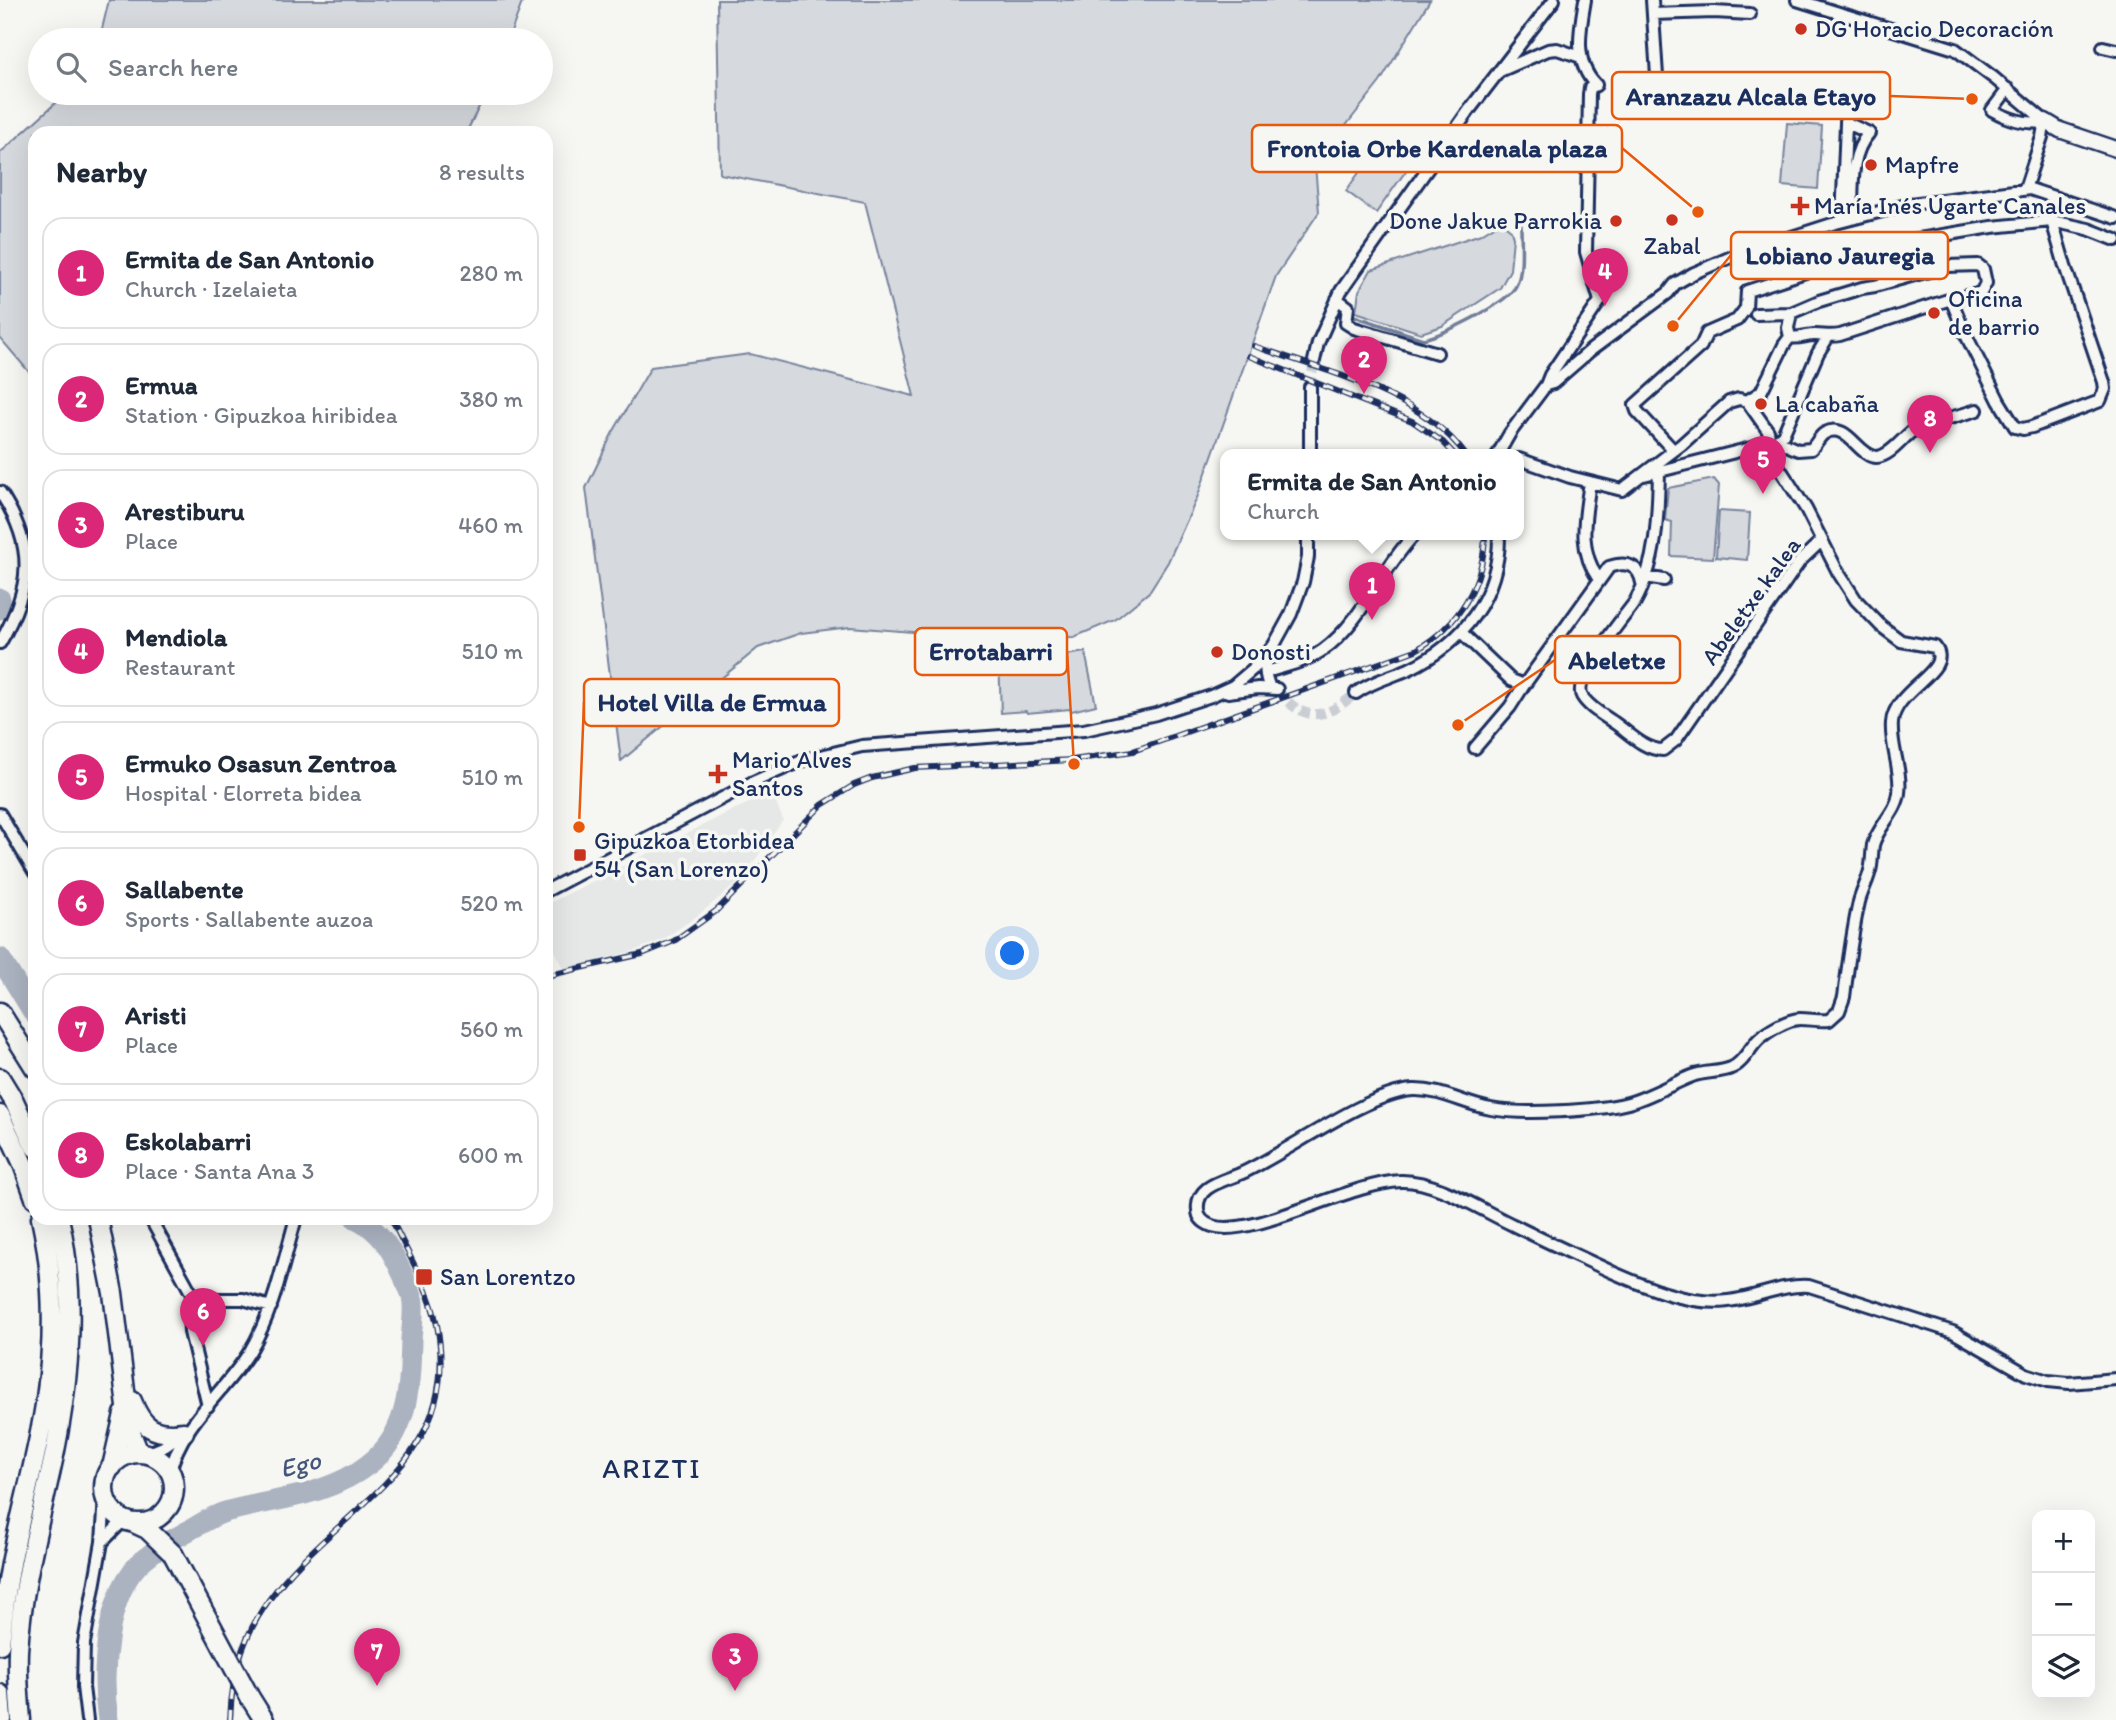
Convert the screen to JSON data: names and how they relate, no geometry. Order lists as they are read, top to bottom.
{
  "streets": {
    "street": ["Abeletxe kalea"]
  },
  "districts": ["ARIZTI"],
  "water": ["Ego"],
  "places": {
    "other": [
      "DG Horacio Decoración",
      "Aranzazu Alcala Etayo",
      "Mapfre",
      "Frontoia Orbe Kardenala plaza",
      "Zabal",
      "Done Jakue Parrokia",
      "Oficina de barrio",
      "Lobiano Jauregia",
      "La cabaña",
      "Donosti",
      "Abeletxe",
      "Errotabarri",
      "Hotel Villa de Ermua"
    ],
    "health": ["María Inés Ugarte Canales", "Mario Alves Santos"],
    "transit": ["Gipuzkoa Etorbidea 54 (San Lorenzo)", "San Lorentzo"]
  },
  "page": {
    "search": "Search here",
    "heading": ["Nearby", "8 results"],
    "list": [
      {
        "mark": "1",
        "name": "Ermita de San Antonio",
        "note": "Church · Izelaieta",
        "value": "280 m"
      },
      {
        "mark": "2",
        "name": "Ermua",
        "note": "Station · Gipuzkoa hiribidea",
        "value": "380 m"
      },
      {
        "mark": "3",
        "name": "Arestiburu",
        "note": "Place",
        "value": "460 m"
      },
      {
        "mark": "4",
        "name": "Mendiola",
        "note": "Restaurant",
        "value": "510 m"
      },
      {
        "mark": "5",
        "name": "Ermuko Osasun Zentroa",
        "note": "Hospital · Elorreta bidea",
        "value": "510 m"
      },
      {
        "mark": "6",
        "name": "Sallabente",
        "note": "Sports · Sallabente auzoa",
        "value": "520 m"
      },
      {
        "mark": "7",
        "name": "Aristi",
        "note": "Place",
        "value": "560 m"
      },
      {
        "mark": "8",
        "name": "Eskolabarri",
        "note": "Place · Santa Ana 3",
        "value": "600 m"
      }
    ],
    "pins": [
      "4",
      "2",
      "8",
      "5",
      "1",
      "6",
      "7",
      "3"
    ],
    "popup": ["Ermita de San Antonio", "Church"],
    "map_buttons": ["+", "−"]
  }
}
